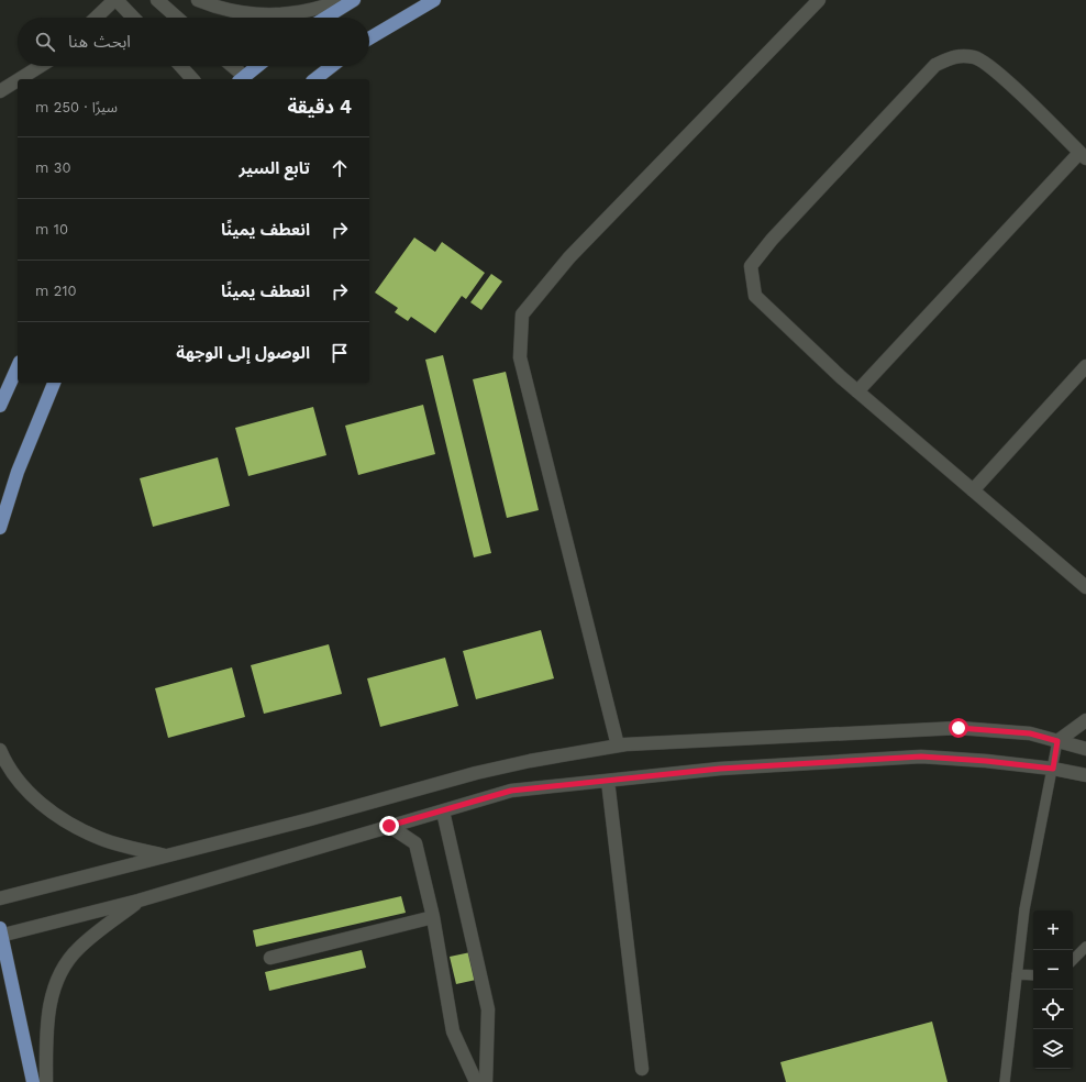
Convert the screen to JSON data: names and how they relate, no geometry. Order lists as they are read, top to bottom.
{
  "page": {
    "search": "ابحث هنا",
    "heading": ["4 دقيقة", "سيرًا · 250 m"],
    "list": [
      ["تابع السير", "30 m"],
      ["انعطف يمينًا", "10 m"],
      ["انعطف يمينًا", "210 m"],
      "الوصول إلى الوجهة"
    ],
    "map_buttons": ["+", "−"]
  }
}
